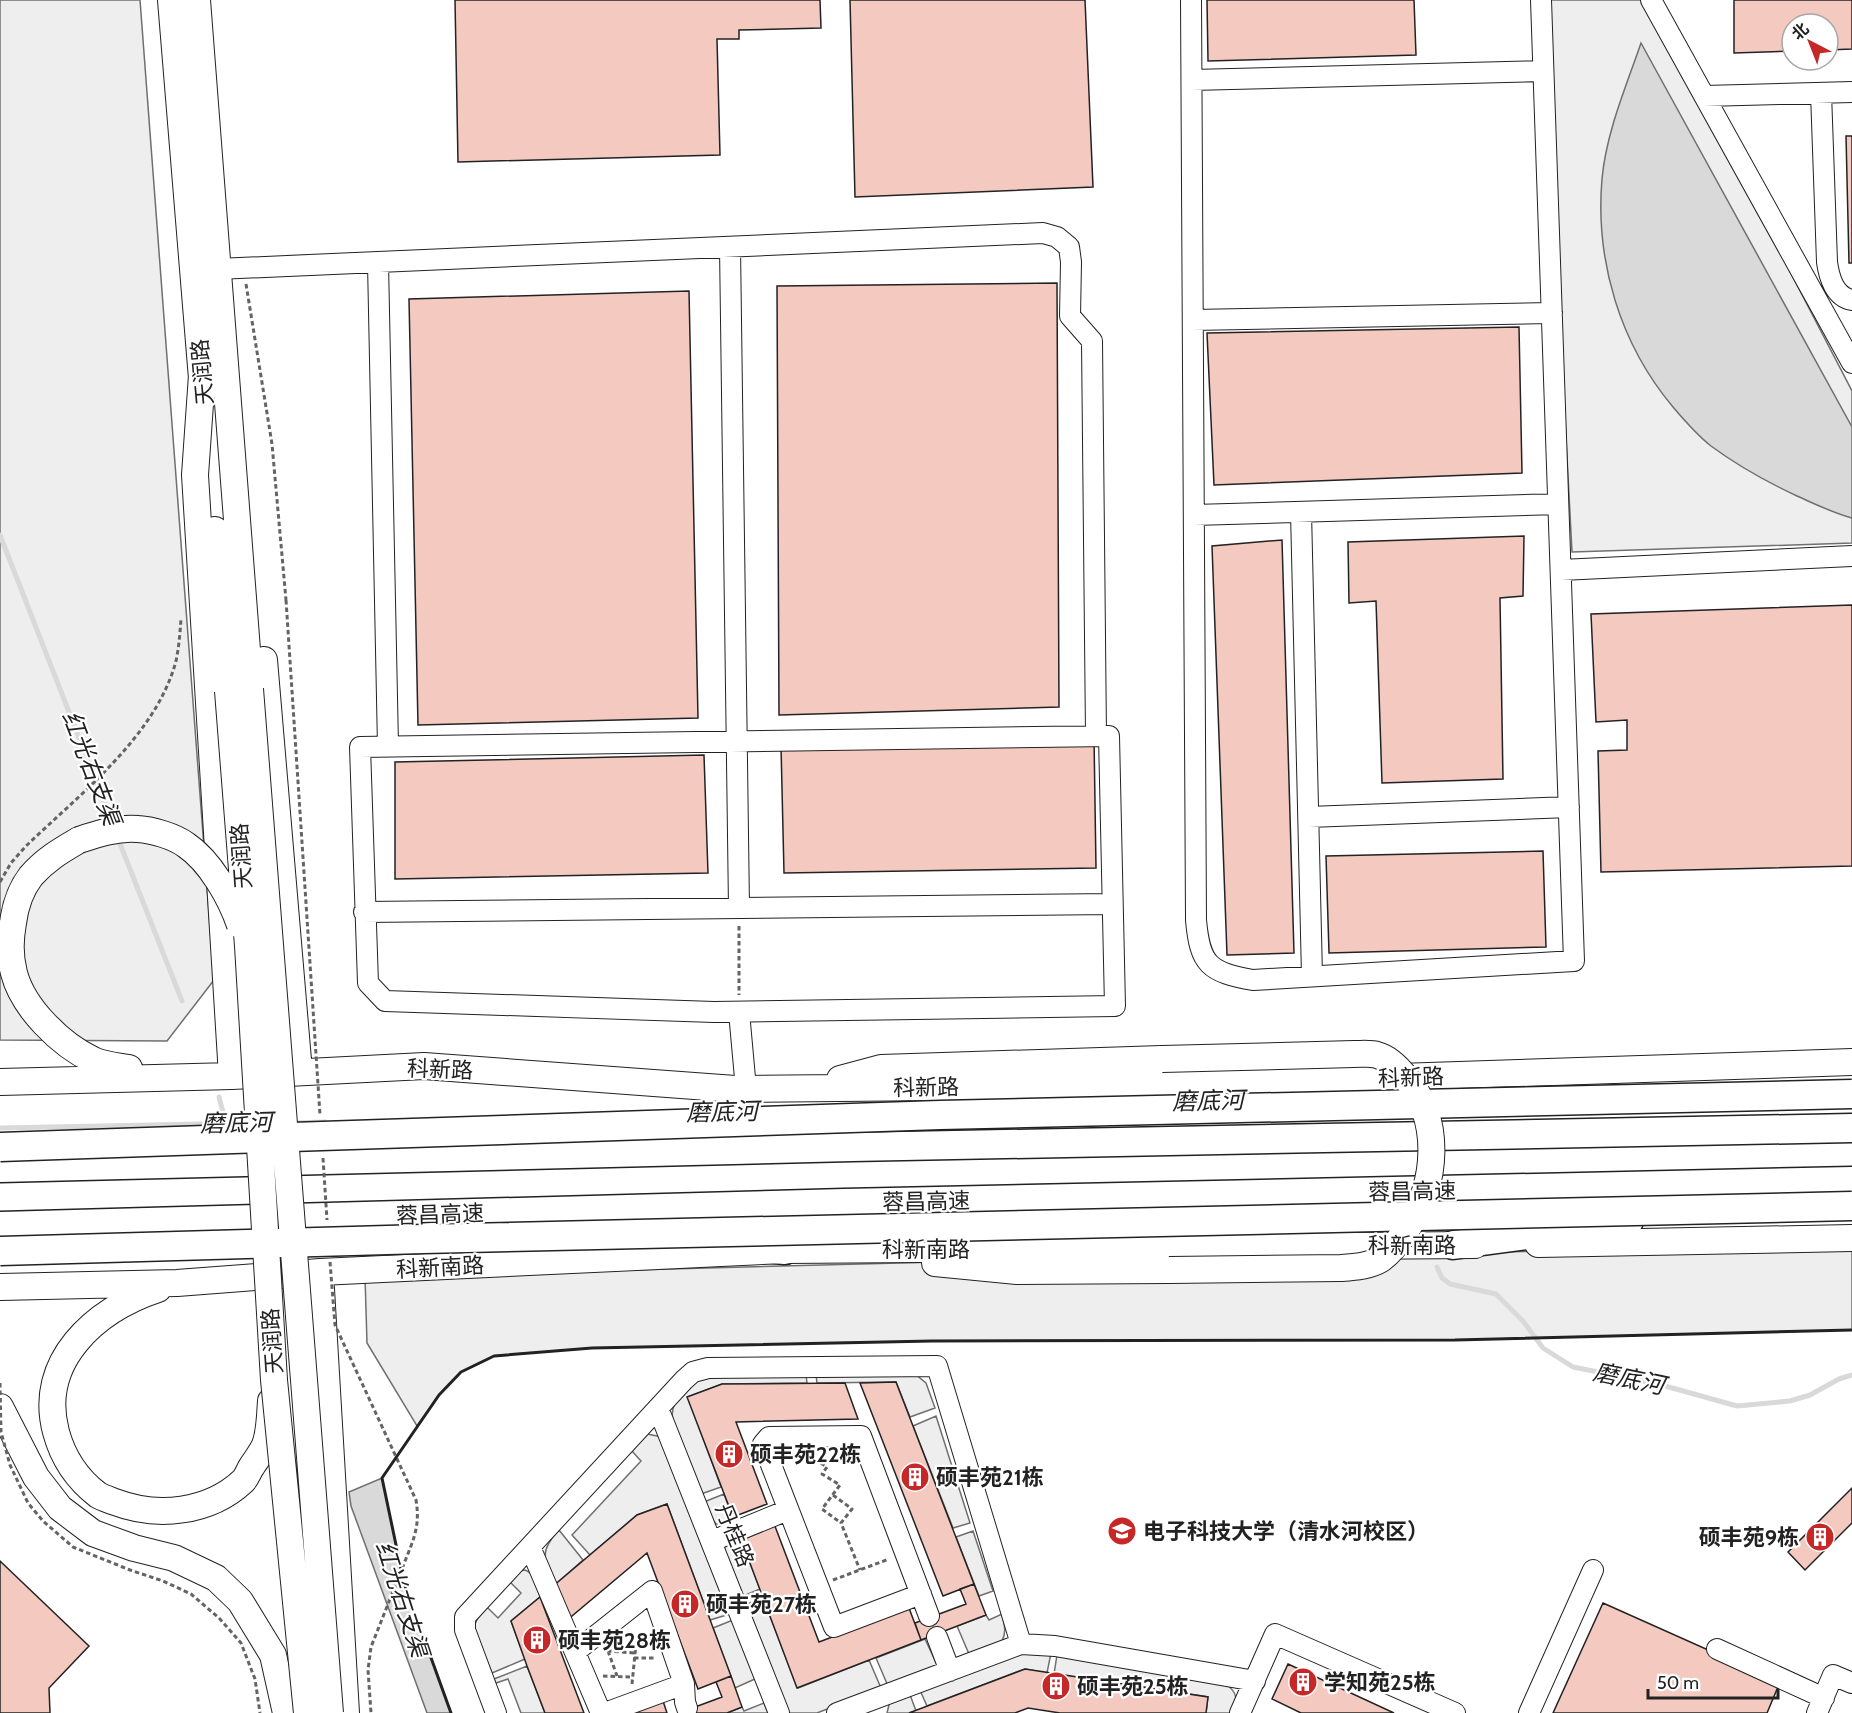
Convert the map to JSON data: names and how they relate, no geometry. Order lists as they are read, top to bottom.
{
  "streets": {
    "highway": ["蓉昌高速"],
    "main road": ["天润路", "科新路", "科新南路"],
    "street": ["丹桂路"]
  },
  "water": ["红光右支渠", "磨底河"],
  "places": {
    "building": [
      "硕丰苑22栋",
      "硕丰苑21栋",
      "硕丰苑9栋",
      "硕丰苑27栋",
      "硕丰苑28栋",
      "学知苑25栋",
      "硕丰苑25栋"
    ],
    "school or university": ["电子科技大学（清水河校区）"]
  },
  "scale_bar": "50 m",
  "north": "top left"
}
